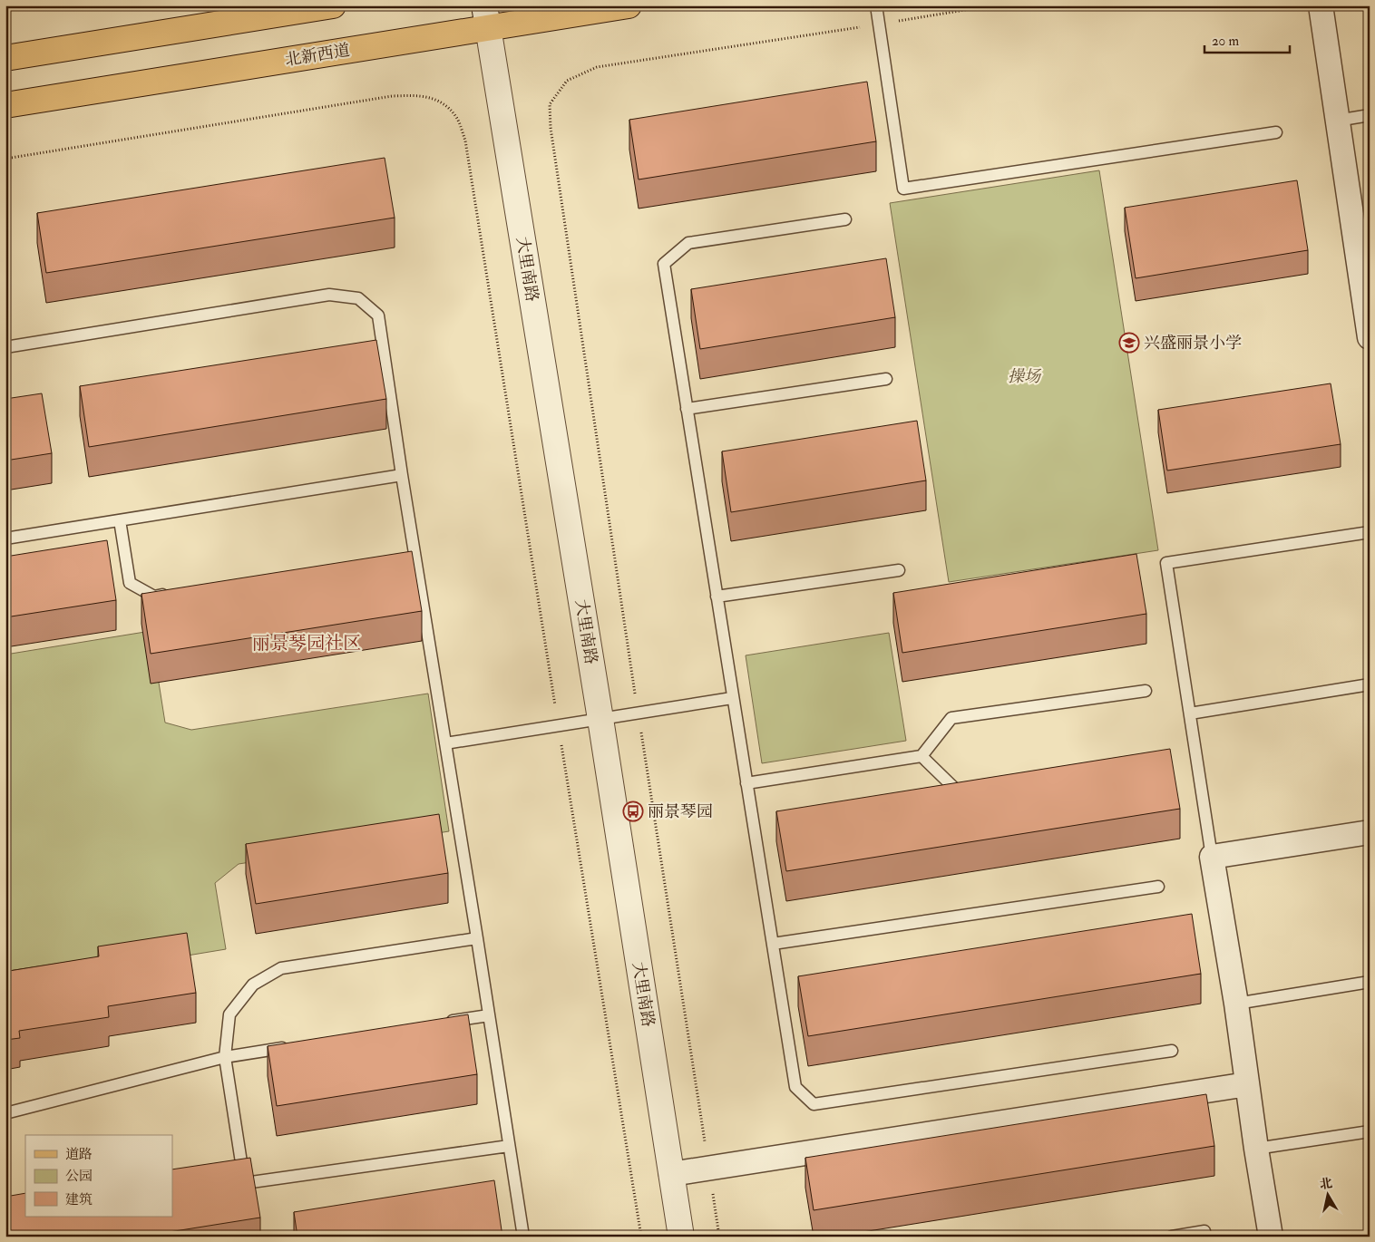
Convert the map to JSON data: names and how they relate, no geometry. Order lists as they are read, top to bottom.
{
  "streets": {
    "main road": ["北新西道"],
    "street": ["大里南路"]
  },
  "crossings": [
    ["北新西道", "大里南路"]
  ],
  "districts": ["丽景琴园社区"],
  "parks": ["操场"],
  "places": {
    "school or university": ["兴盛丽景小学"],
    "bus stop": ["丽景琴园"]
  },
  "legend": ["道路", "公园", "建筑"],
  "scale_bar": "20 m",
  "north": "top"
}
